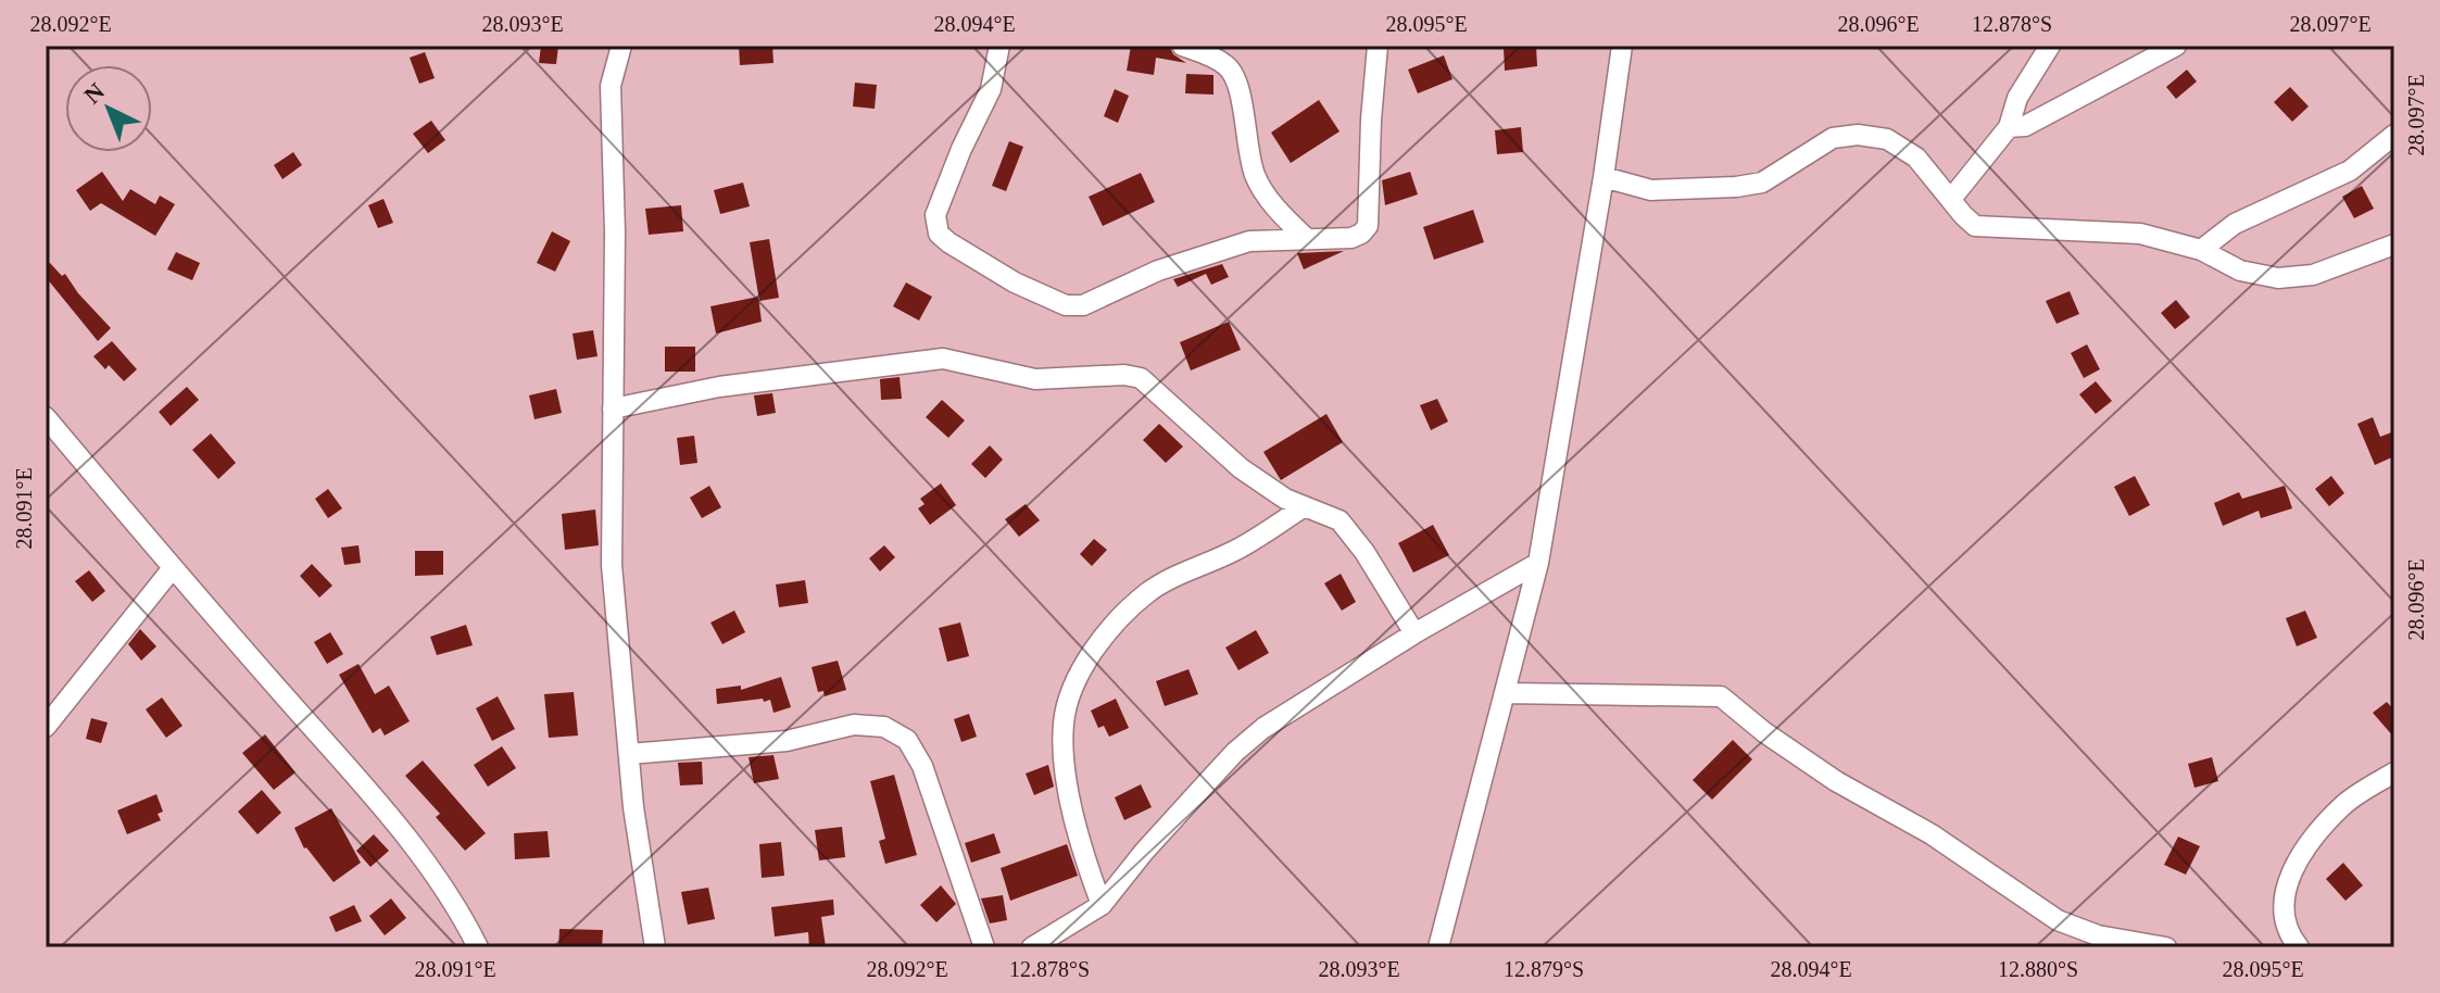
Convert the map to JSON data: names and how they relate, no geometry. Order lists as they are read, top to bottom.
{
  "north": "top left",
  "coordinates": [
    "28.092°E",
    "28.093°E",
    "28.094°E",
    "28.095°E",
    "28.096°E",
    "12.878°S",
    "28.097°E",
    "28.091°E",
    "12.879°S",
    "12.880°S"
  ]
}
